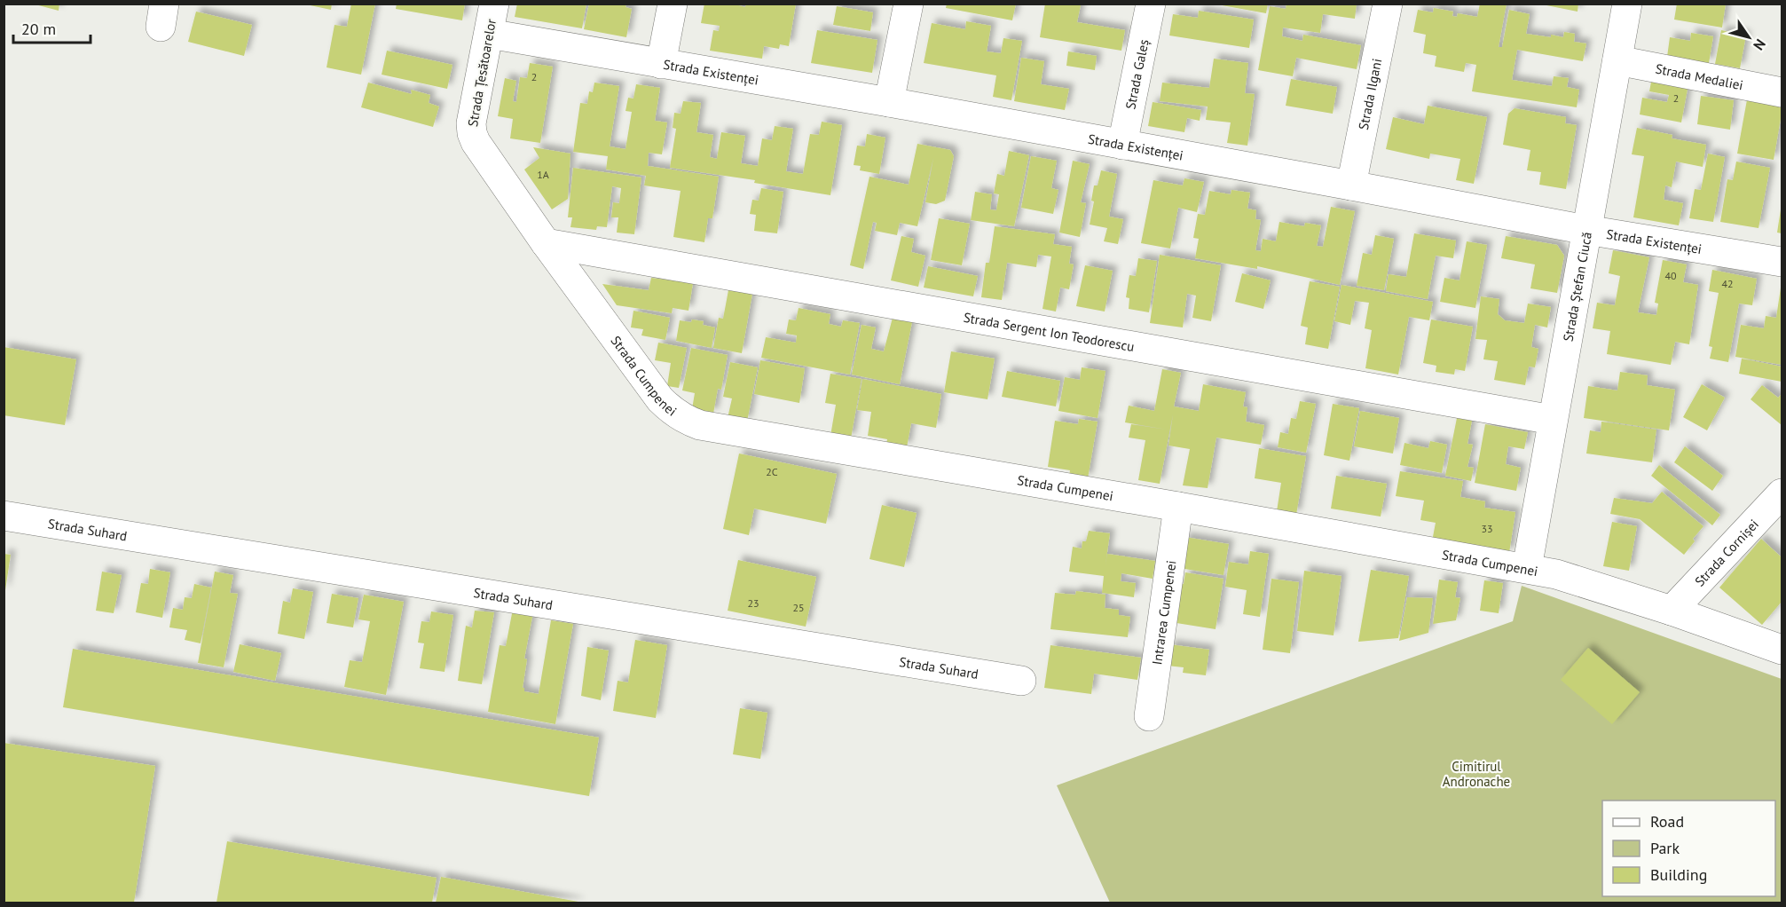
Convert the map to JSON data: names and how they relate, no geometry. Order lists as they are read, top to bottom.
{
  "streets": {
    "street": [
      "Strada Țesătoarelor",
      "Strada Existenței",
      "Strada Galeș",
      "Strada Medaliei",
      "Strada Ilgani",
      "Strada Ștefan Ciucă",
      "Strada Sergent Ion Teodorescu",
      "Strada Cumpenei",
      "Strada Suhard",
      "Strada Cornișei",
      "Intrarea Cumpenei"
    ]
  },
  "crossings": [
    ["Strada Țesătoarelor", "Strada Existenței"],
    ["Strada Țesătoarelor", "Strada Cumpenei"],
    ["Strada Existenței", "Strada Galeș"],
    ["Strada Existenței", "Strada Ilgani"],
    ["Strada Existenței", "Strada Ștefan Ciucă"],
    ["Strada Medaliei", "Strada Ștefan Ciucă"],
    ["Strada Ștefan Ciucă", "Strada Sergent Ion Teodorescu"],
    ["Strada Ștefan Ciucă", "Strada Cumpenei"],
    ["Strada Sergent Ion Teodorescu", "Strada Cumpenei"],
    ["Strada Cumpenei", "Strada Cornișei"],
    ["Strada Cumpenei", "Intrarea Cumpenei"]
  ],
  "parks": ["Cimitirul Andronache"],
  "house_numbers": [
    "2",
    "2",
    "1A",
    "40",
    "42",
    "2C",
    "33",
    "23",
    "25"
  ],
  "legend": ["Road", "Park", "Building"],
  "scale_bar": "20 m",
  "north": "bottom right"
}
